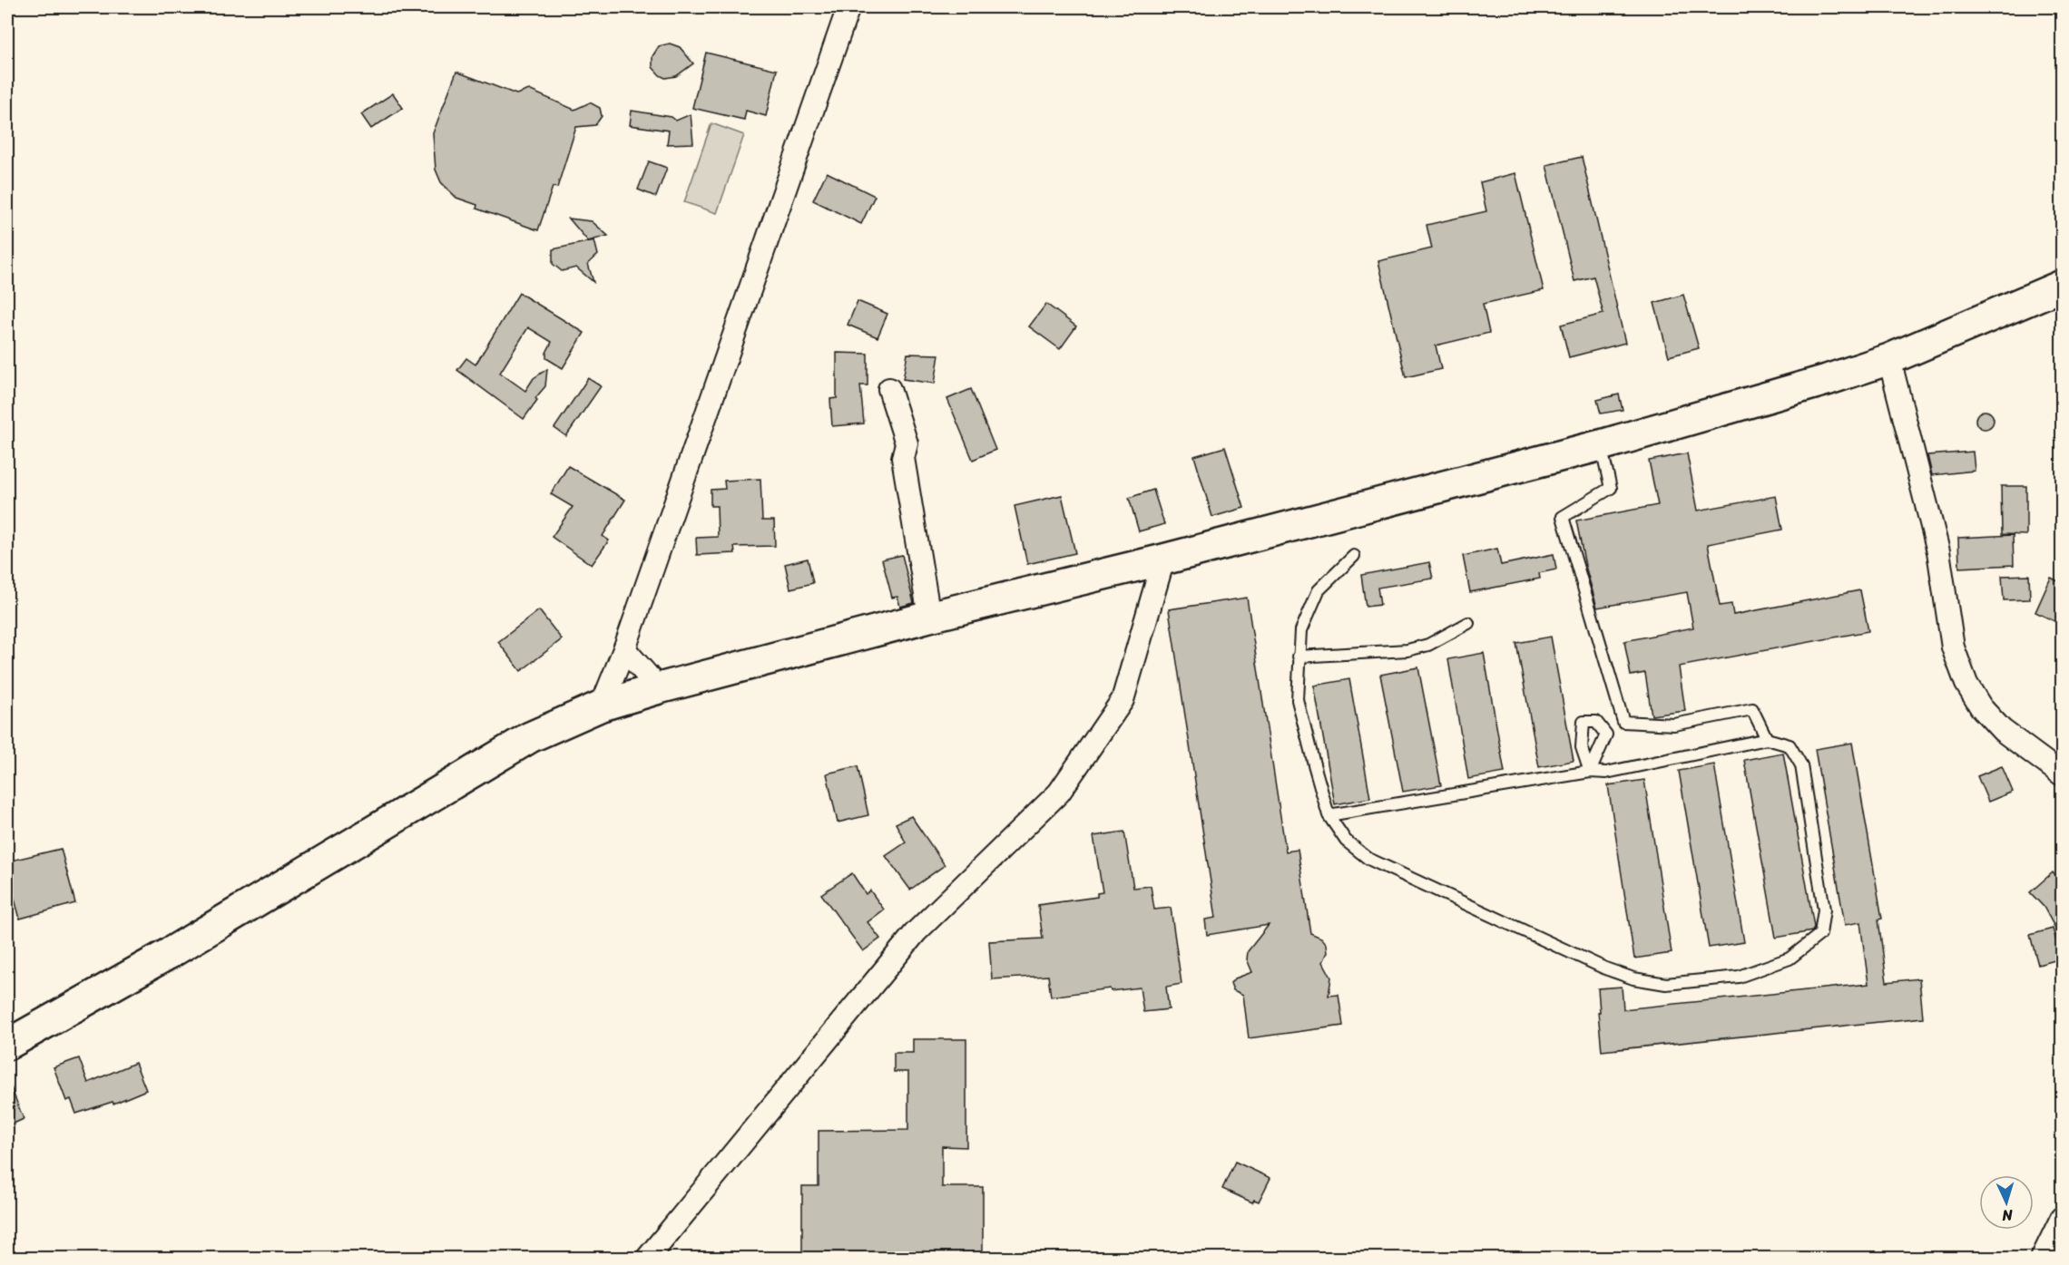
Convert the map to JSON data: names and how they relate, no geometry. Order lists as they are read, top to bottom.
{
  "north": "bottom"
}
